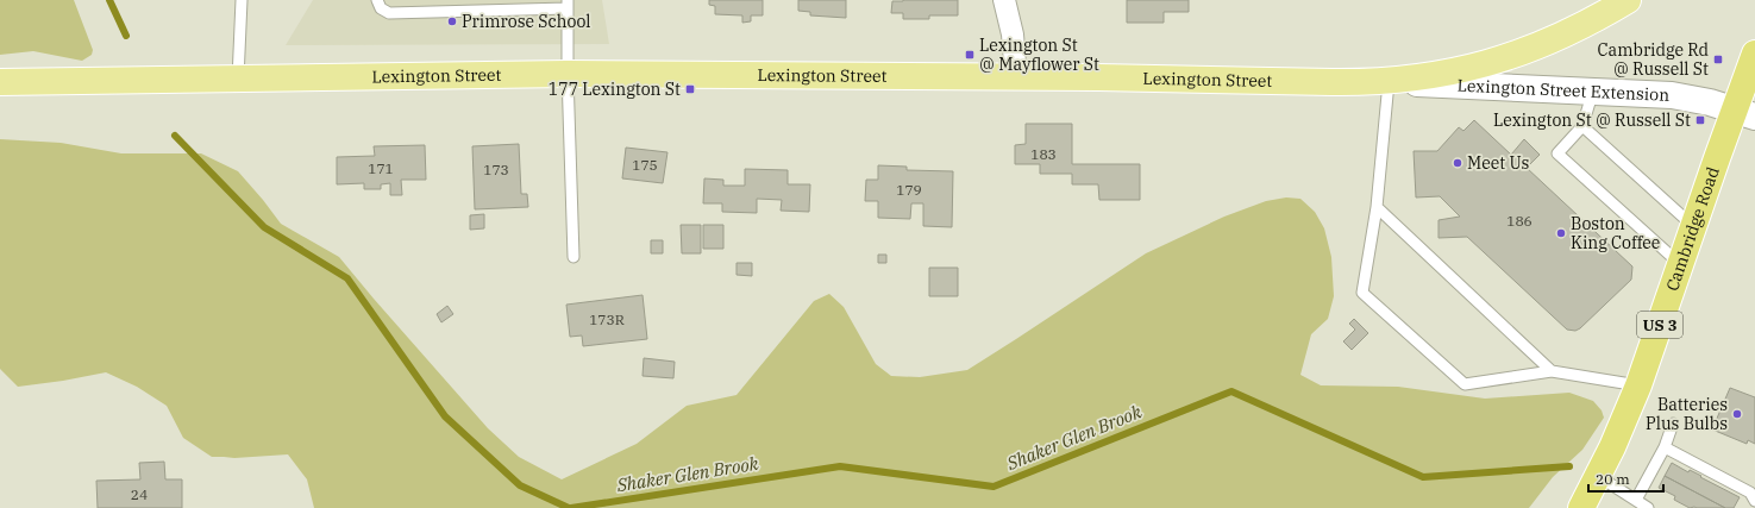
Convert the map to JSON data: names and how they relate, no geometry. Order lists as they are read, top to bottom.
{
  "streets": {
    "highway": ["Cambridge Road", "US 3"],
    "main road": ["Lexington Street"],
    "street": ["Lexington Street Extension"]
  },
  "crossings": [
    ["Lexington Street", "Lexington Street Extension"],
    ["Lexington Street Extension", "Cambridge Road"]
  ],
  "water": ["Shaker Glen Brook"],
  "places": {
    "other": [
      "Primrose School",
      "Meet Us",
      "Boston King Coffee",
      "Batteries Plus Bulbs"
    ],
    "transit": [
      "Lexington St @ Mayflower St",
      "Cambridge Rd @ Russell St",
      "177 Lexington St",
      "Lexington St @ Russell St"
    ]
  },
  "house_numbers": [
    "183",
    "175",
    "171",
    "173",
    "179",
    "186",
    "173R",
    "24"
  ],
  "scale_bar": "20 m"
}
